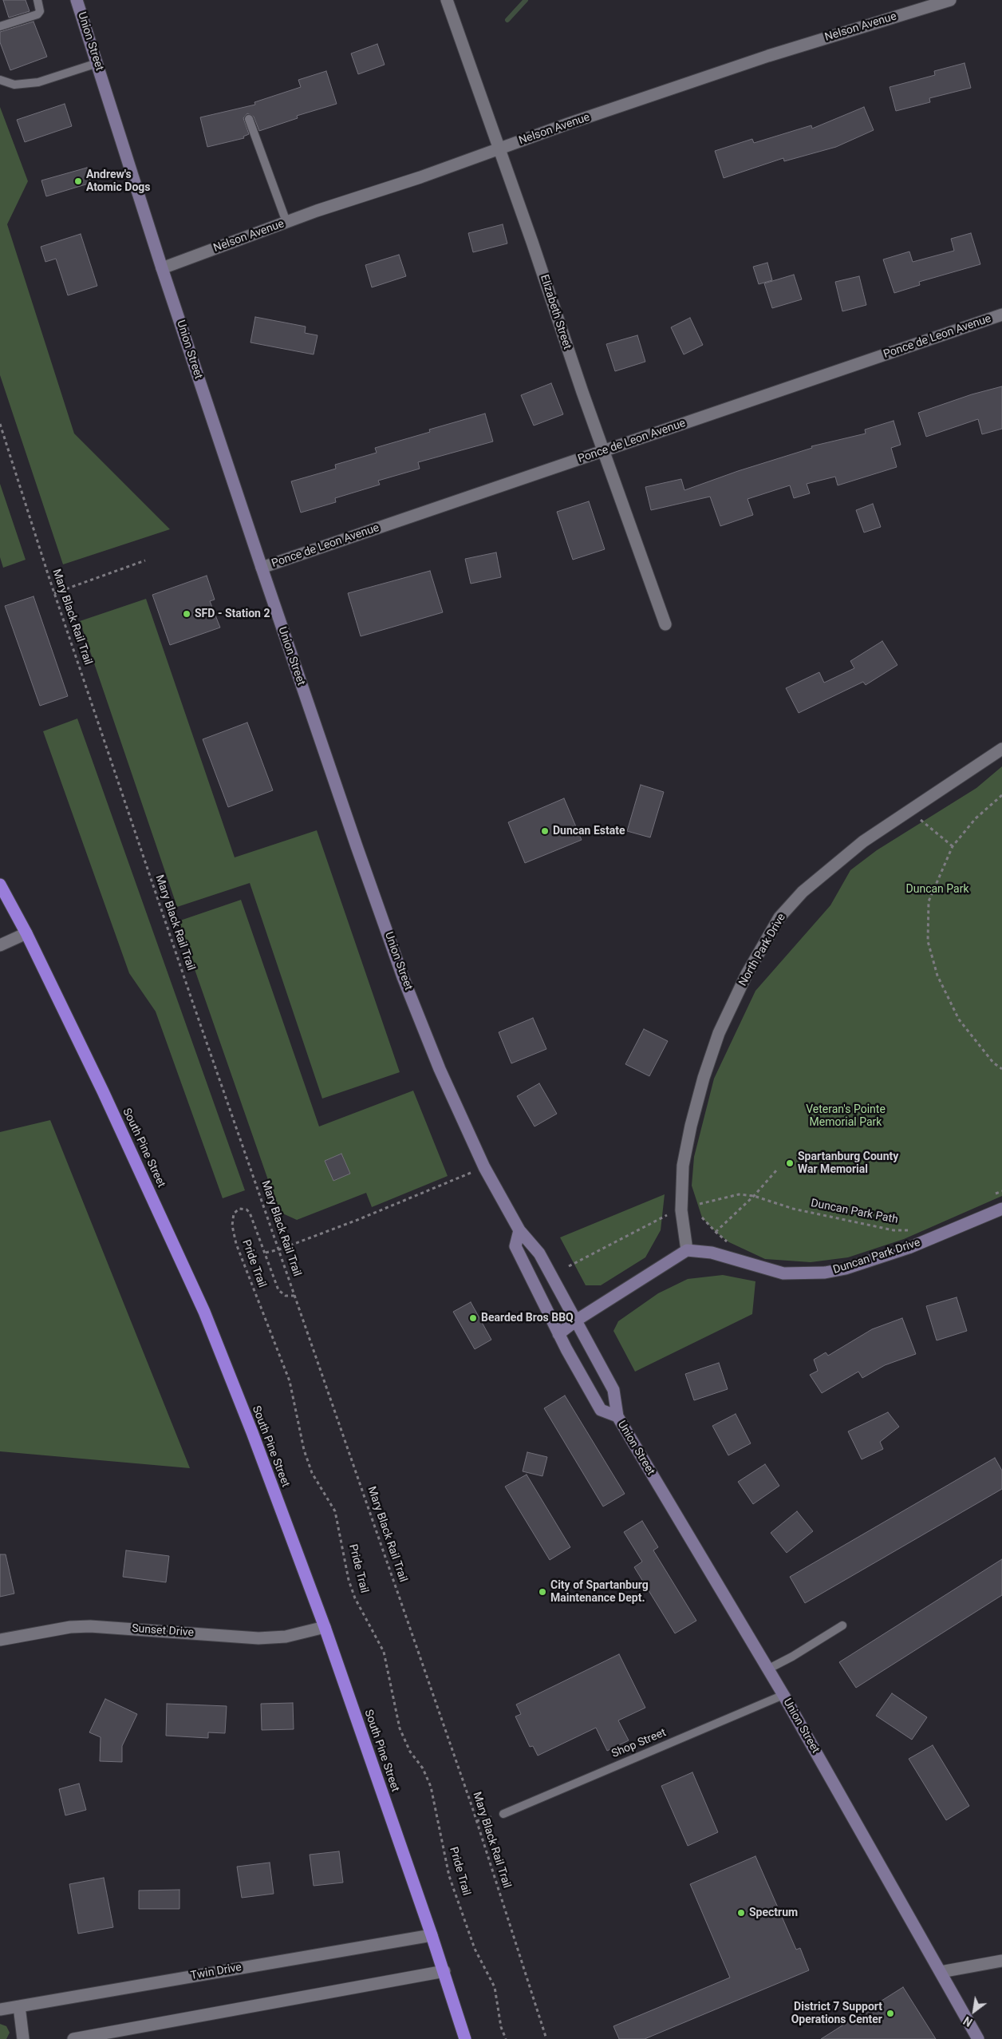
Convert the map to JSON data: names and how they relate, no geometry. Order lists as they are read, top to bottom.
{
  "streets": {
    "highway": ["South Pine Street"],
    "main road": ["Union Street", "Duncan Park Drive"],
    "street": [
      "Nelson Avenue",
      "Elizabeth Street",
      "Ponce de Leon Avenue",
      "North Park Drive",
      "Sunset Drive",
      "Twin Drive"
    ],
    "lane": ["Shop Street"],
    "path": ["Mary Black Rail Trail", "Duncan Park Path", "Pride Trail"]
  },
  "crossings": [
    ["Nelson Avenue", "Union Street"],
    ["Nelson Avenue", "Elizabeth Street"],
    ["Union Street", "Ponce de Leon Avenue"],
    ["Union Street", "Shop Street"],
    ["Elizabeth Street", "Ponce de Leon Avenue"],
    ["Mary Black Rail Trail", "Pride Trail"],
    ["North Park Drive", "Duncan Park Drive"],
    ["South Pine Street", "Sunset Drive"],
    ["South Pine Street", "Twin Drive"]
  ],
  "parks": ["Duncan Park", "Veteran's Pointe Memorial Park"],
  "places": [
    "Andrew's Atomic Dogs",
    "SFD - Station 2",
    "Duncan Estate",
    "Spartanburg County War Memorial",
    "Bearded Bros BBQ",
    "City of Spartanburg Maintenance Dept.",
    "Spectrum",
    "District 7 Support Operations Center"
  ],
  "north": "bottom left"
}
